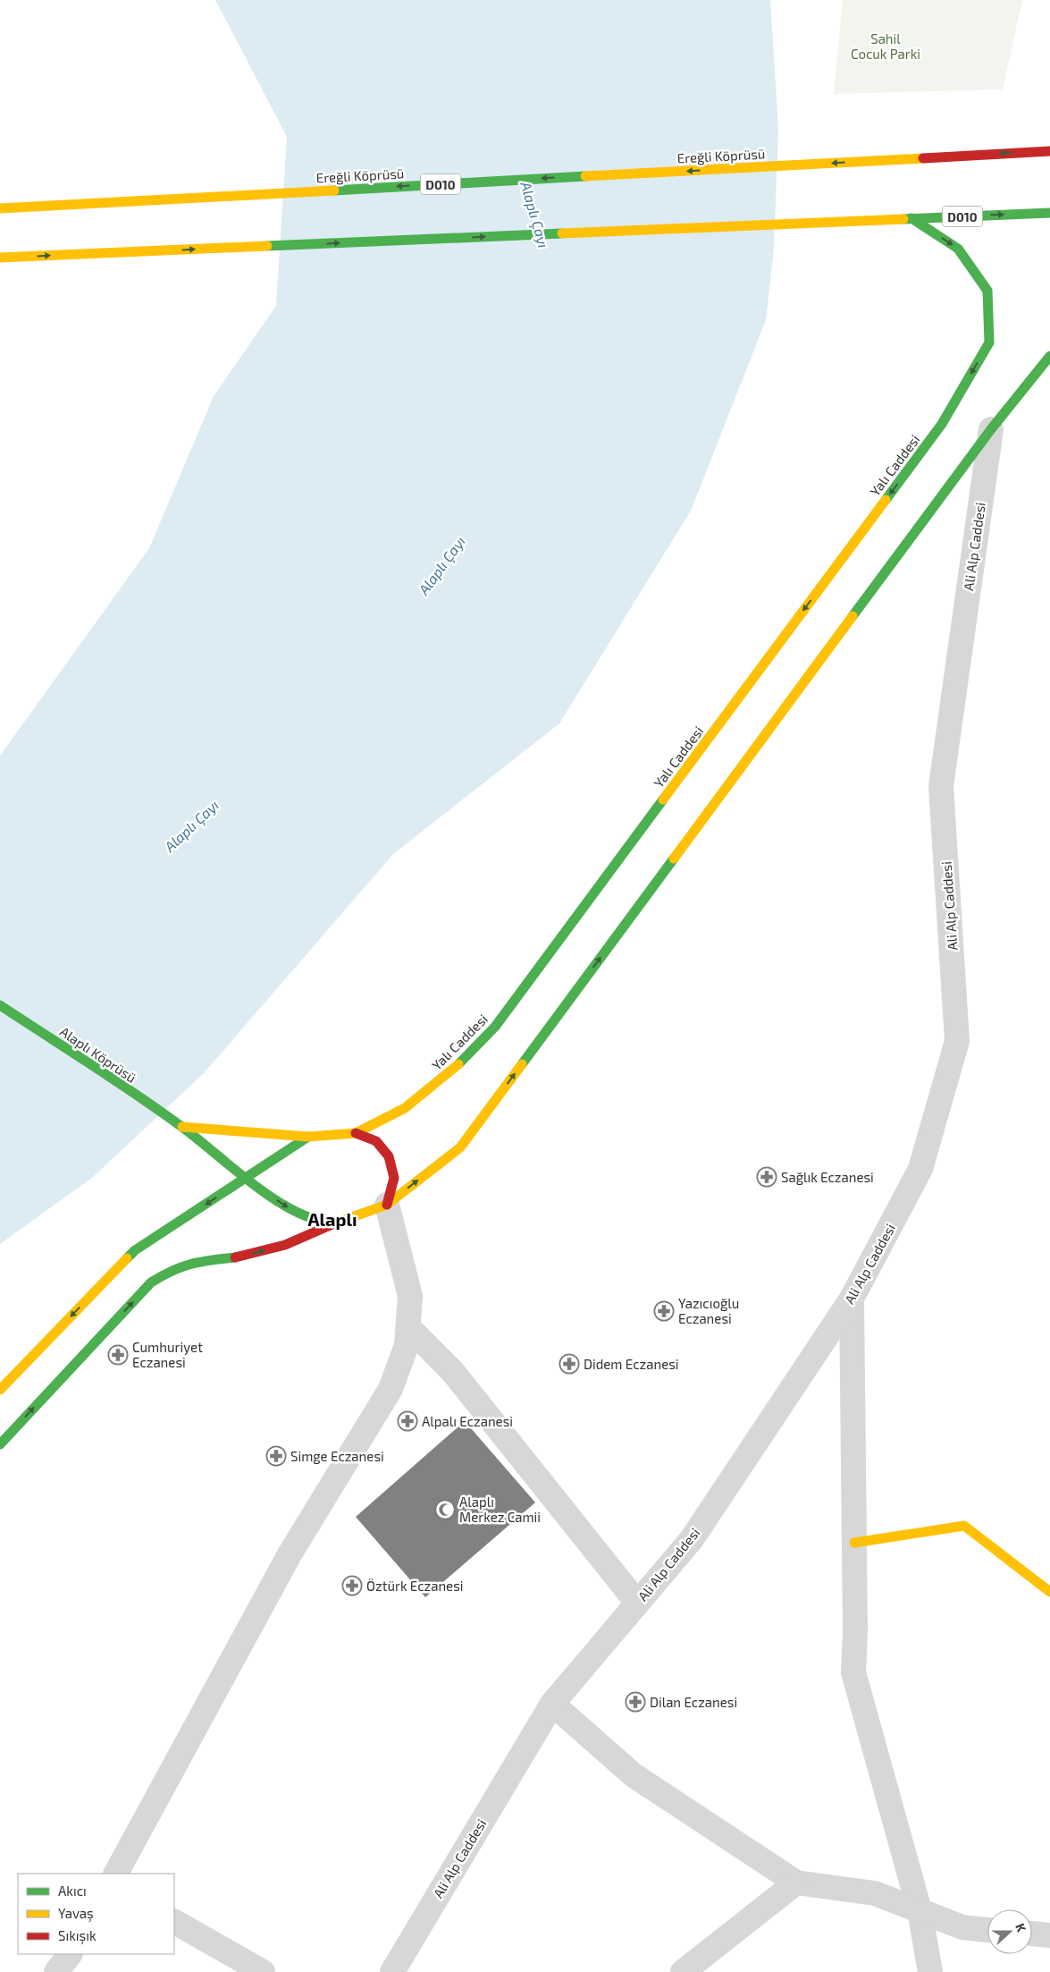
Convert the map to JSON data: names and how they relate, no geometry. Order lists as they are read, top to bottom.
{
  "streets": {
    "main road": [
      "Ereğli Köprüsü",
      "D010",
      "Yalı Caddesi",
      "Alaplı Köprüsü"
    ],
    "street": ["Ali Alp Caddesi"]
  },
  "crossings": [
    ["D010", "Yalı Caddesi"],
    ["Yalı Caddesi", "Alaplı Köprüsü"]
  ],
  "districts": ["Alaplı"],
  "water": ["Alaplı Çayı"],
  "parks": ["Sahil Cocuk Parki"],
  "places": {
    "pharmacy": [
      "Sağlık Eczanesi",
      "Yazıcıoğlu Eczanesi",
      "Cumhuriyet Eczanesi",
      "Didem Eczanesi",
      "Alpalı Eczanesi",
      "Simge Eczanesi",
      "Öztürk Eczanesi",
      "Dilan Eczanesi"
    ],
    "mosque": ["Alaplı Merkez Camii"]
  },
  "legend": ["Akıcı", "Yavaş", "Sıkışık"],
  "north": "right"
}
